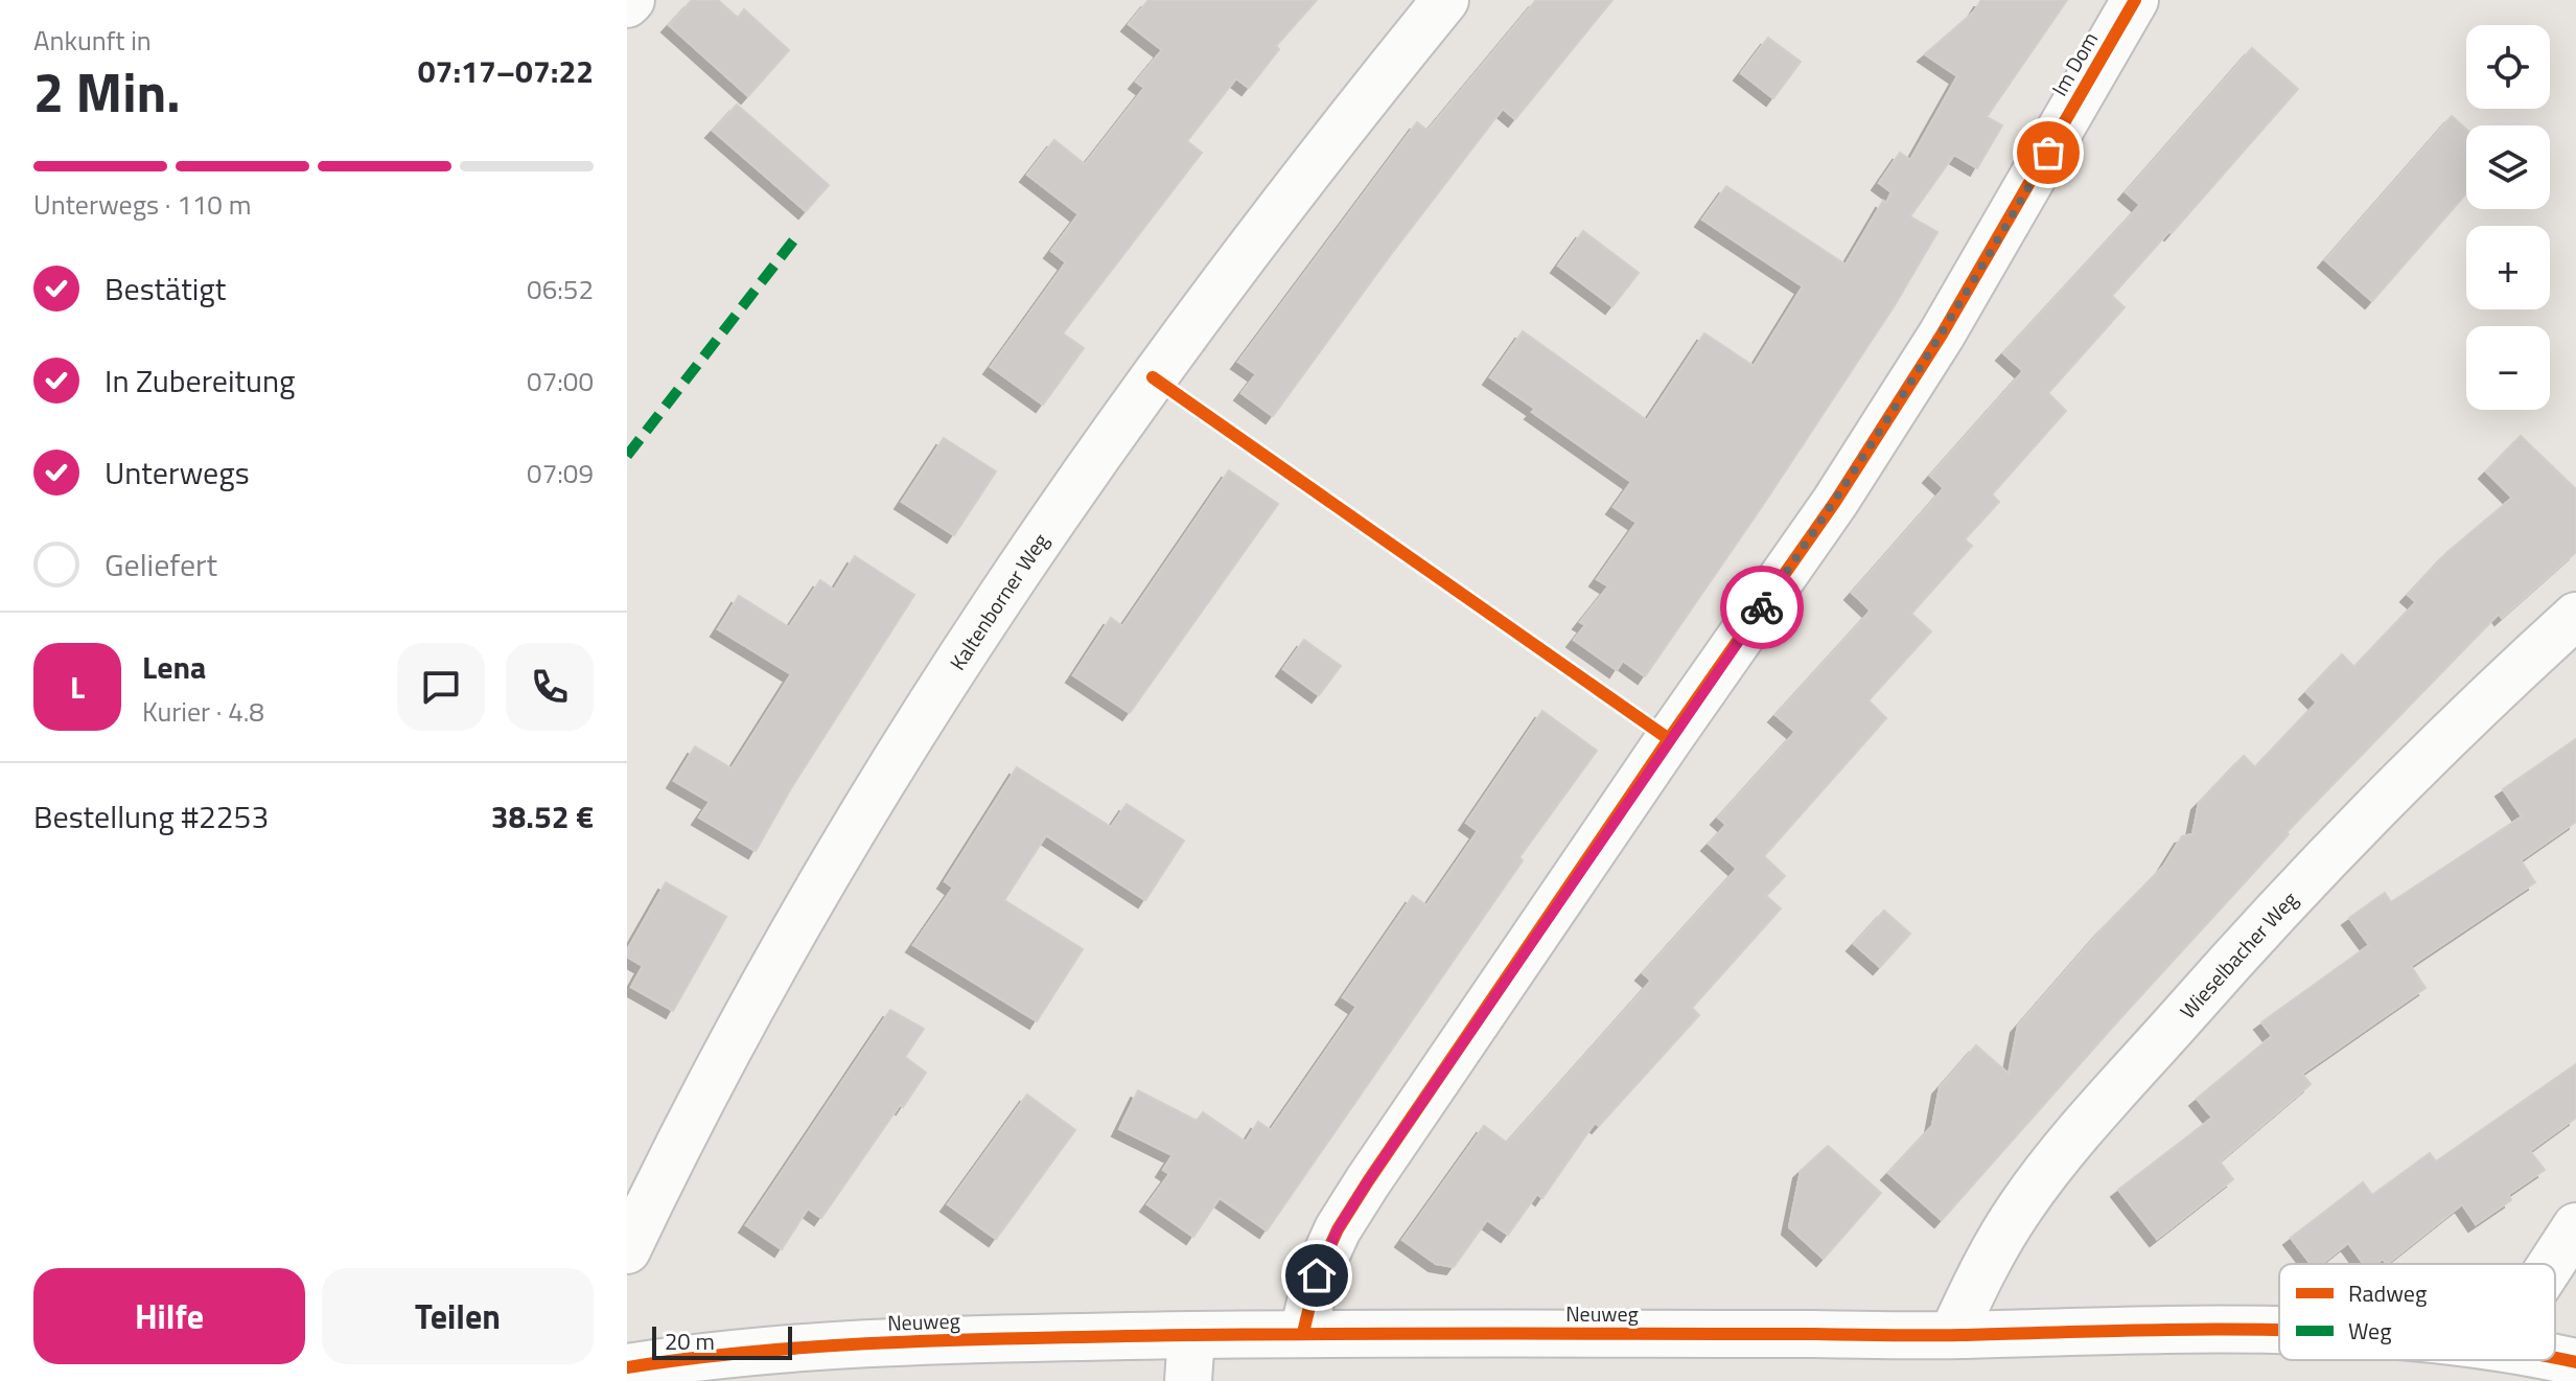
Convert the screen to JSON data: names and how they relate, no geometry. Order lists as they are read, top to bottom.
{
  "streets": {
    "street": [
      "Im Dom",
      "Kaltenborner Weg",
      "Wieselbacher Weg",
      "Neuweg"
    ]
  },
  "crossings": [
    ["Im Dom", "Neuweg"],
    ["Wieselbacher Weg", "Neuweg"]
  ],
  "legend": ["Radweg", "Weg"],
  "scale_bar": "20 m",
  "page": {
    "heading": ["2 Min.", "Ankunft in", "07:17–07:22"],
    "panel": [
      "Lena",
      "Kurier · 4.8",
      "Bestellung #2253",
      "38.52 €"
    ],
    "map_buttons": ["+", "−"],
    "bar": "Unterwegs · 110 m",
    "list": [
      ["Bestätigt", "06:52"],
      ["In Zubereitung", "07:00"],
      ["Unterwegs", "07:09"],
      "Geliefert"
    ],
    "round": "L",
    "buttons": ["Hilfe", "Teilen"],
    "scale": "20 m"
  }
}
